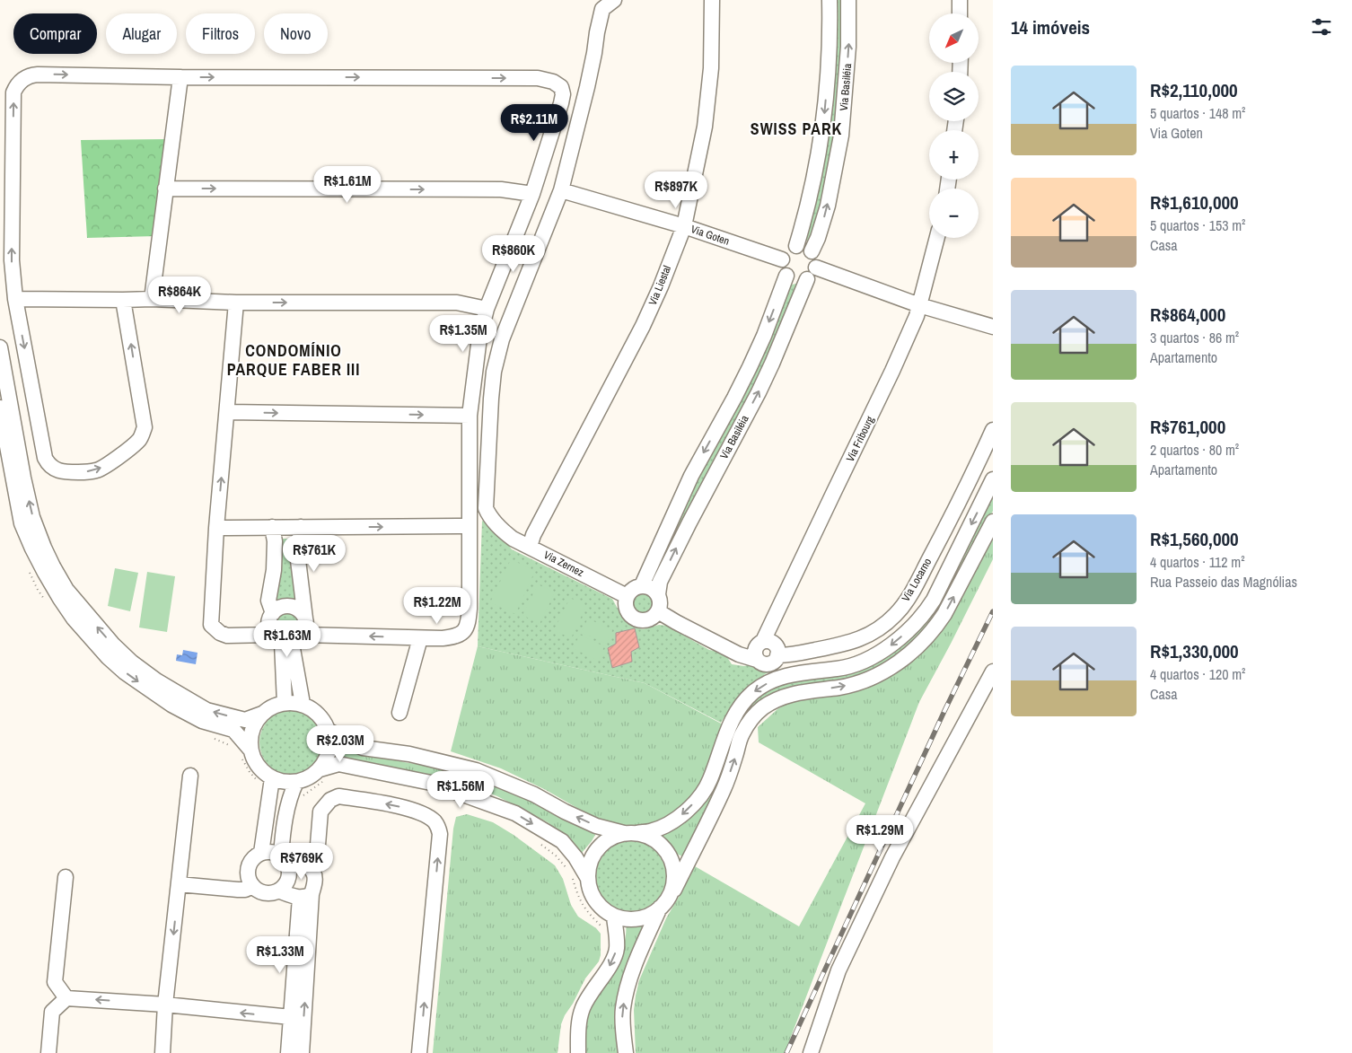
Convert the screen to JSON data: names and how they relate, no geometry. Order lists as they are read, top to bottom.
{
  "streets": {
    "street": [
      "Via Basiléia",
      "Via Goten",
      "Via Liestal",
      "Via Fribourg",
      "Via Zernez",
      "Via Locarno"
    ]
  },
  "crossings": [
    ["Via Basiléia", "Via Goten"],
    ["Via Basiléia", "Via Zernez"],
    ["Via Goten", "Via Liestal"],
    ["Via Goten", "Via Zernez"],
    ["Via Liestal", "Via Zernez"],
    ["Via Fribourg", "Via Locarno"]
  ],
  "districts": ["SWISS PARK", "CONDOMÍNIO PARQUE FABER III"],
  "north": "bottom left",
  "page": {
    "heading": "14 imóveis",
    "map_buttons": ["+", "−"],
    "chip": [
      "Comprar",
      "Alugar",
      "Filtros",
      "Novo"
    ],
    "list": [
      {
        "name": "R$2,110,000",
        "note": "5 quartos · 148 m² · Via Goten"
      },
      {
        "name": "R$1,610,000",
        "note": "5 quartos · 153 m² · Casa"
      },
      {
        "name": "R$864,000",
        "note": "3 quartos · 86 m² · Apartamento"
      },
      {
        "name": "R$761,000",
        "note": "2 quartos · 80 m² · Apartamento"
      },
      {
        "name": "R$1,560,000",
        "note": "4 quartos · 112 m² · Rua Passeio das Magnólias"
      },
      {
        "name": "R$1,330,000",
        "note": "4 quartos · 120 m² · Casa"
      }
    ],
    "price": [
      "R$2.11M",
      "R$1.61M",
      "R$897K",
      "R$860K",
      "R$864K",
      "R$1.35M",
      "R$761K",
      "R$1.22M",
      "R$1.63M",
      "R$2.03M",
      "R$1.56M",
      "R$1.29M",
      "R$769K",
      "R$1.33M"
    ]
  }
}
